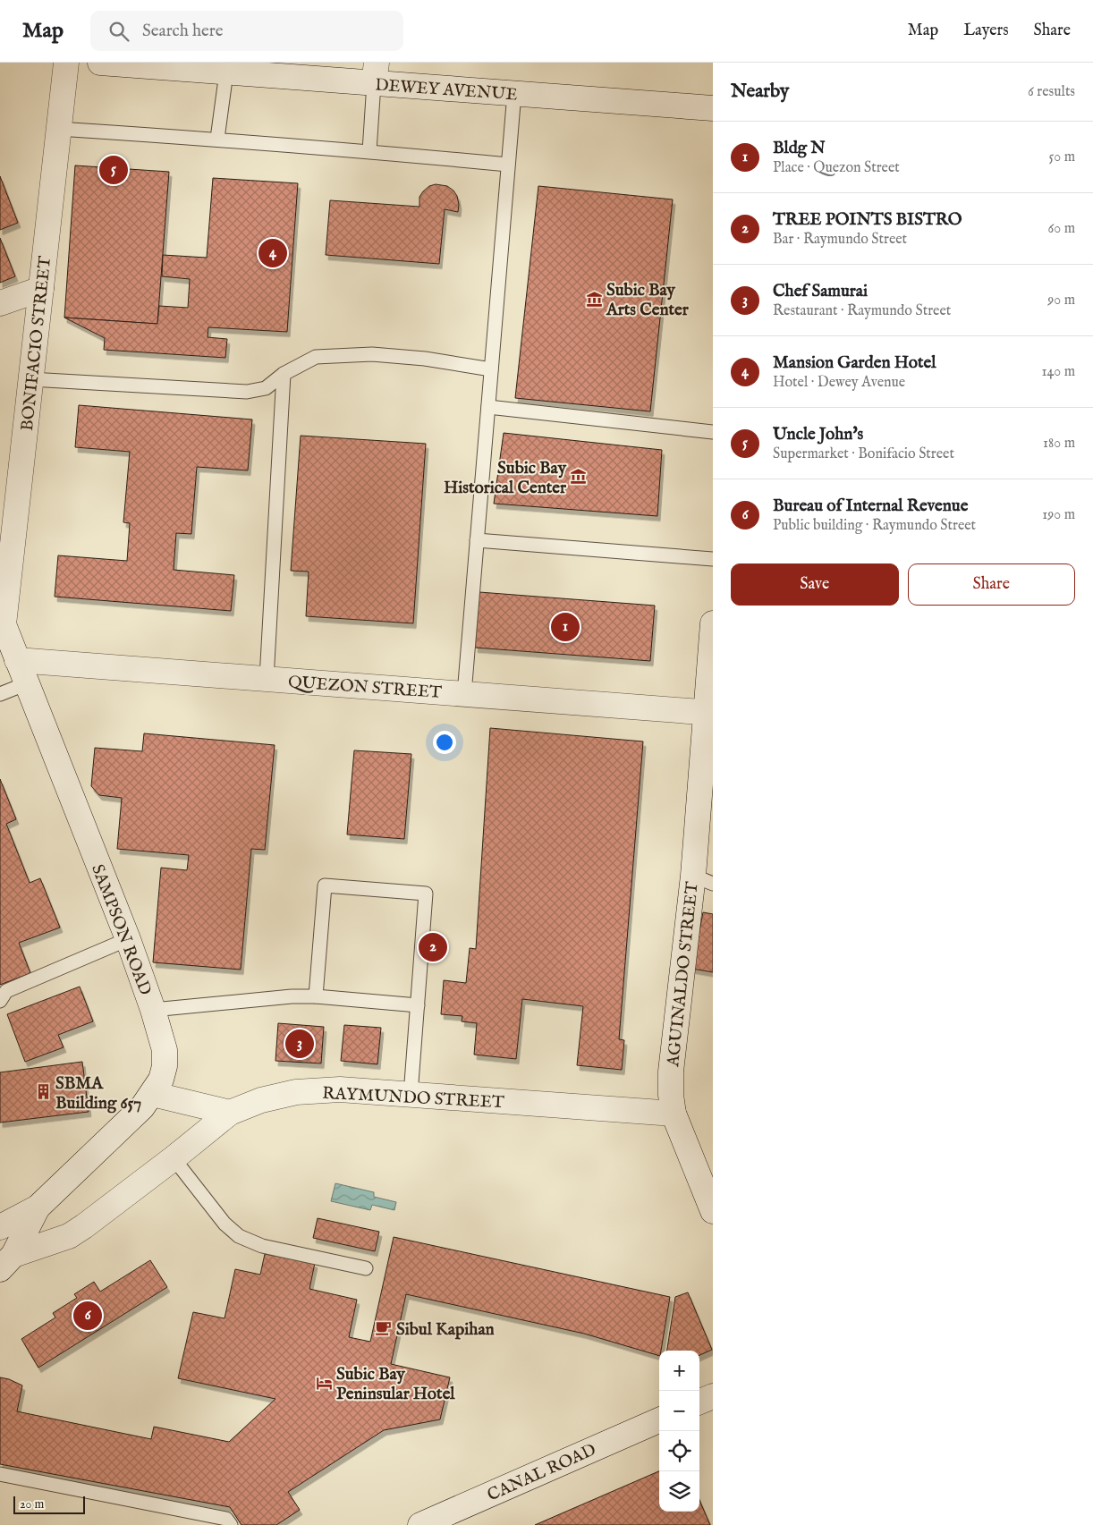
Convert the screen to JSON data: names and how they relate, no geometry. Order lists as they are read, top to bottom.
{
  "streets": {
    "street": [
      "DEWEY AVENUE",
      "BONIFACIO STREET",
      "QUEZON STREET",
      "SAMPSON ROAD",
      "AGUINALDO STREET",
      "RAYMUNDO STREET",
      "CANAL ROAD"
    ]
  },
  "crossings": [
    ["BONIFACIO STREET", "SAMPSON ROAD"],
    ["QUEZON STREET", "SAMPSON ROAD"],
    ["QUEZON STREET", "AGUINALDO STREET"],
    ["SAMPSON ROAD", "RAYMUNDO STREET"],
    ["AGUINALDO STREET", "RAYMUNDO STREET"]
  ],
  "places": {
    "museum": ["Subic Bay Arts Center", "Subic Bay Historical Center"],
    "building": ["SBMA Building 657"],
    "cafe": ["Sibul Kapihan"],
    "hotel": ["Subic Bay Peninsular Hotel"]
  },
  "scale_bar": "20 m",
  "page": {
    "header": "Map",
    "search": "Search here",
    "nav": ["Map", "Layers", "Share"],
    "heading": ["Nearby", "6 results"],
    "list": [
      {
        "mark": "1",
        "name": "Bldg N",
        "note": "Place · Quezon Street",
        "value": "50 m"
      },
      {
        "mark": "2",
        "name": "TREE POINTS BISTRO",
        "note": "Bar · Raymundo Street",
        "value": "60 m"
      },
      {
        "mark": "3",
        "name": "Chef Samurai",
        "note": "Restaurant · Raymundo Street",
        "value": "90 m"
      },
      {
        "mark": "4",
        "name": "Mansion Garden Hotel",
        "note": "Hotel · Dewey Avenue",
        "value": "140 m"
      },
      {
        "mark": "5",
        "name": "Uncle John's",
        "note": "Supermarket · Bonifacio Street",
        "value": "180 m"
      },
      {
        "mark": "6",
        "name": "Bureau of Internal Revenue",
        "note": "Public building · Raymundo Street",
        "value": "190 m"
      }
    ],
    "pins": [
      "5",
      "4",
      "1",
      "2",
      "3",
      "6"
    ],
    "buttons": ["Save", "Share"],
    "map_buttons": ["+", "−"],
    "scale": "20 m"
  }
}
